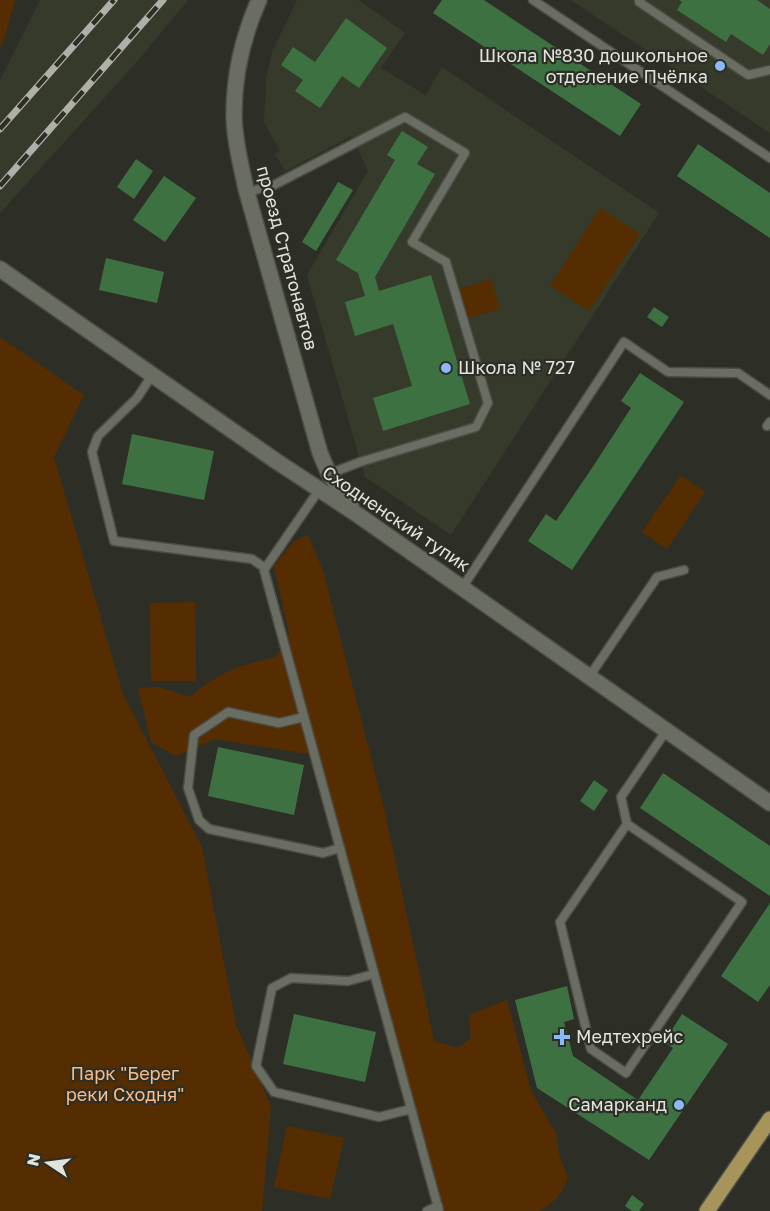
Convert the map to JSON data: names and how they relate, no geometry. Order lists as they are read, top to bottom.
{
  "streets": {
    "street": ["проезд Стратонавтов", "Сходненский тупик"]
  },
  "crossings": [
    ["проезд Стратонавтов", "Сходненский тупик"]
  ],
  "parks": ["Парк \"Берег реки Сходня\""],
  "places": {
    "other": ["Школа №830 дошкольное отделение Пчёлка", "Школа № 727", "Самарканд"],
    "health": ["Медтехрейс"]
  },
  "north": "left"
}
